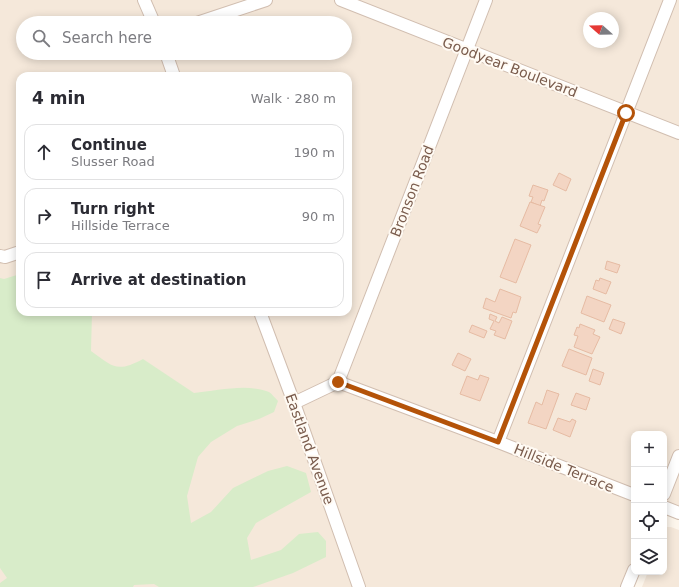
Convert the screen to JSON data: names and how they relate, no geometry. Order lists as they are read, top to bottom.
{
  "streets": {
    "street": [
      "Goodyear Boulevard",
      "Bronson Road",
      "Eastland Avenue",
      "Hillside Terrace"
    ]
  },
  "crossings": [
    ["Goodyear Boulevard", "Bronson Road"],
    ["Bronson Road", "Hillside Terrace"]
  ],
  "north": "left",
  "page": {
    "search": "Search here",
    "heading": ["4 min", "Walk · 280 m"],
    "list": [
      ["Continue", "Slusser Road", "190 m"],
      ["Turn right", "Hillside Terrace", "90 m"],
      "Arrive at destination"
    ],
    "map_buttons": ["+", "−"]
  }
}
